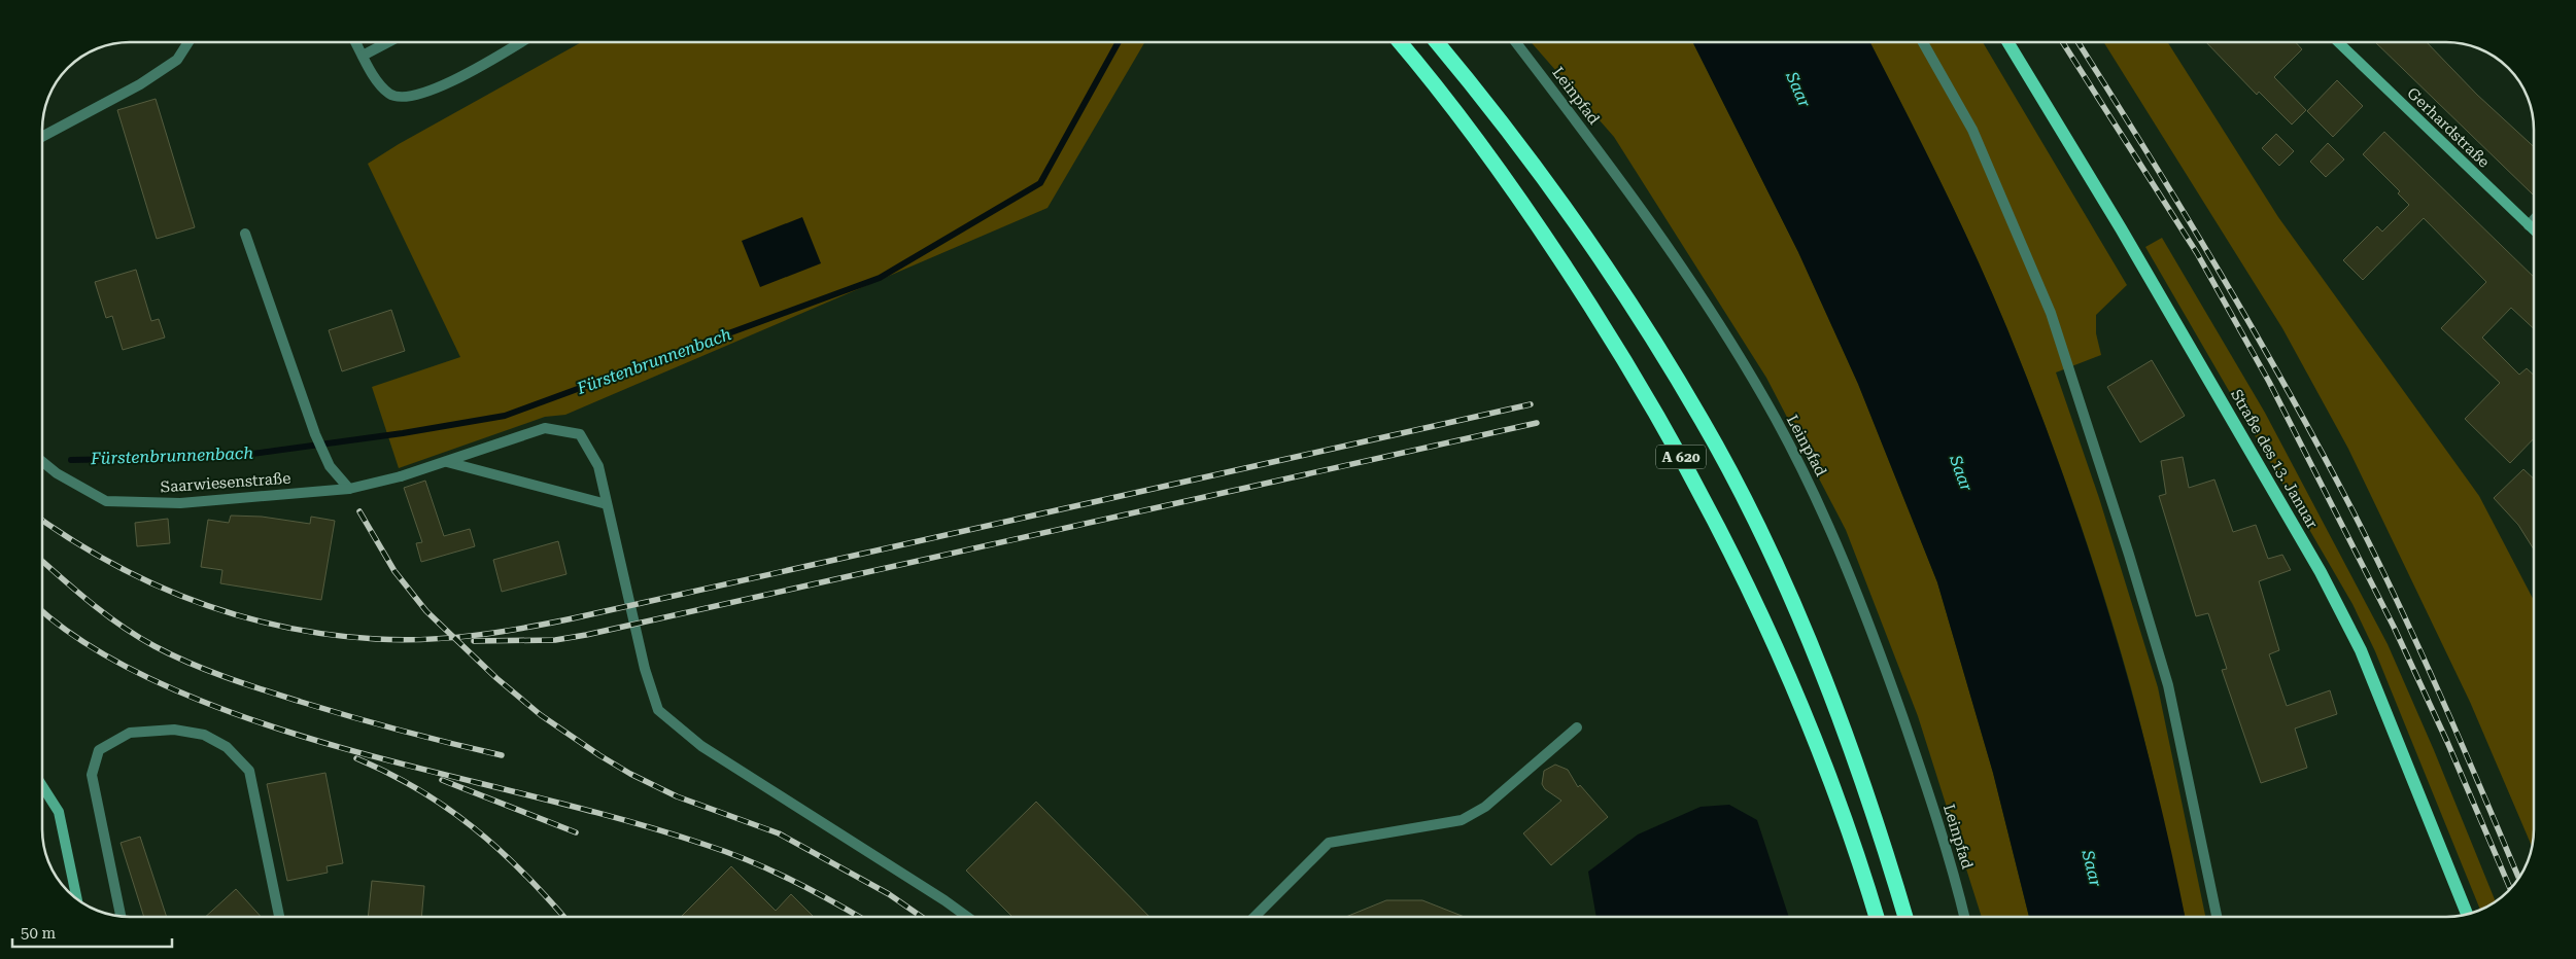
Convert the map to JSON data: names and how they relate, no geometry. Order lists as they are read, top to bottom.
{
  "streets": {
    "highway": ["A 620"],
    "main road": ["Straße des 13. Januar"],
    "street": ["Leinpfad", "Gerhardstraße", "Saarwiesenstraße"]
  },
  "water": ["Saar", "Fürstenbrunnenbach"],
  "scale_bar": "50 m"
}
